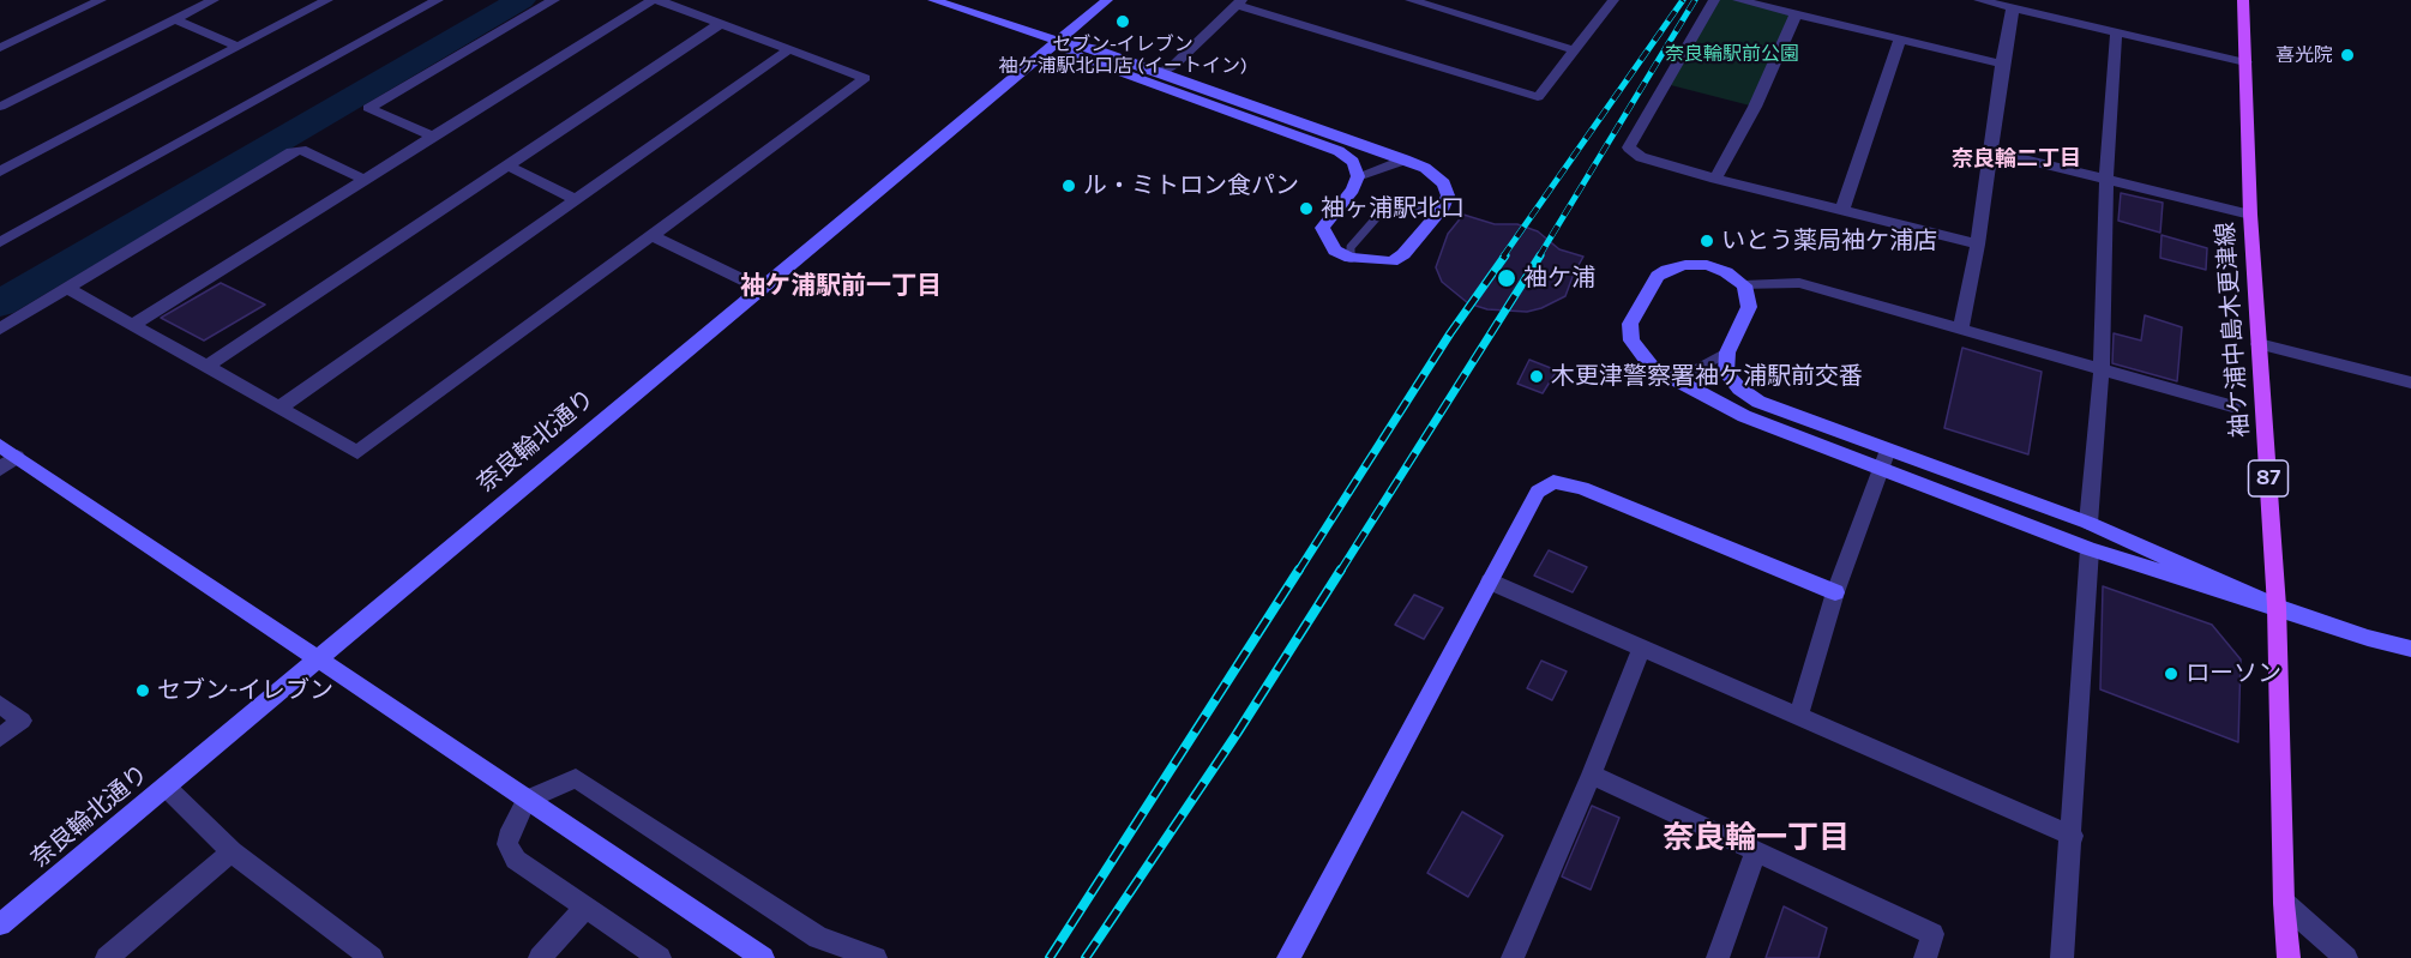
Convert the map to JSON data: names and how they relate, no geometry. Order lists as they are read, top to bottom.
{
  "streets": {
    "main road": ["袖ケ浦中島木更津線", "87"],
    "street": ["奈良輪北通り"]
  },
  "districts": ["奈良輪二丁目", "袖ケ浦駅前一丁目", "奈良輪一丁目"],
  "parks": ["奈良輪駅前公園"],
  "places": [
    "セブン-イレブン 袖ケ浦駅北口店 (イートイン)",
    "喜光院",
    "ル・ミトロン食パン",
    "袖ヶ浦駅北口",
    "いとう薬局袖ケ浦店",
    "袖ケ浦",
    "木更津警察署袖ケ浦駅前交番",
    "ローソン",
    "セブン-イレブン"
  ]
}
